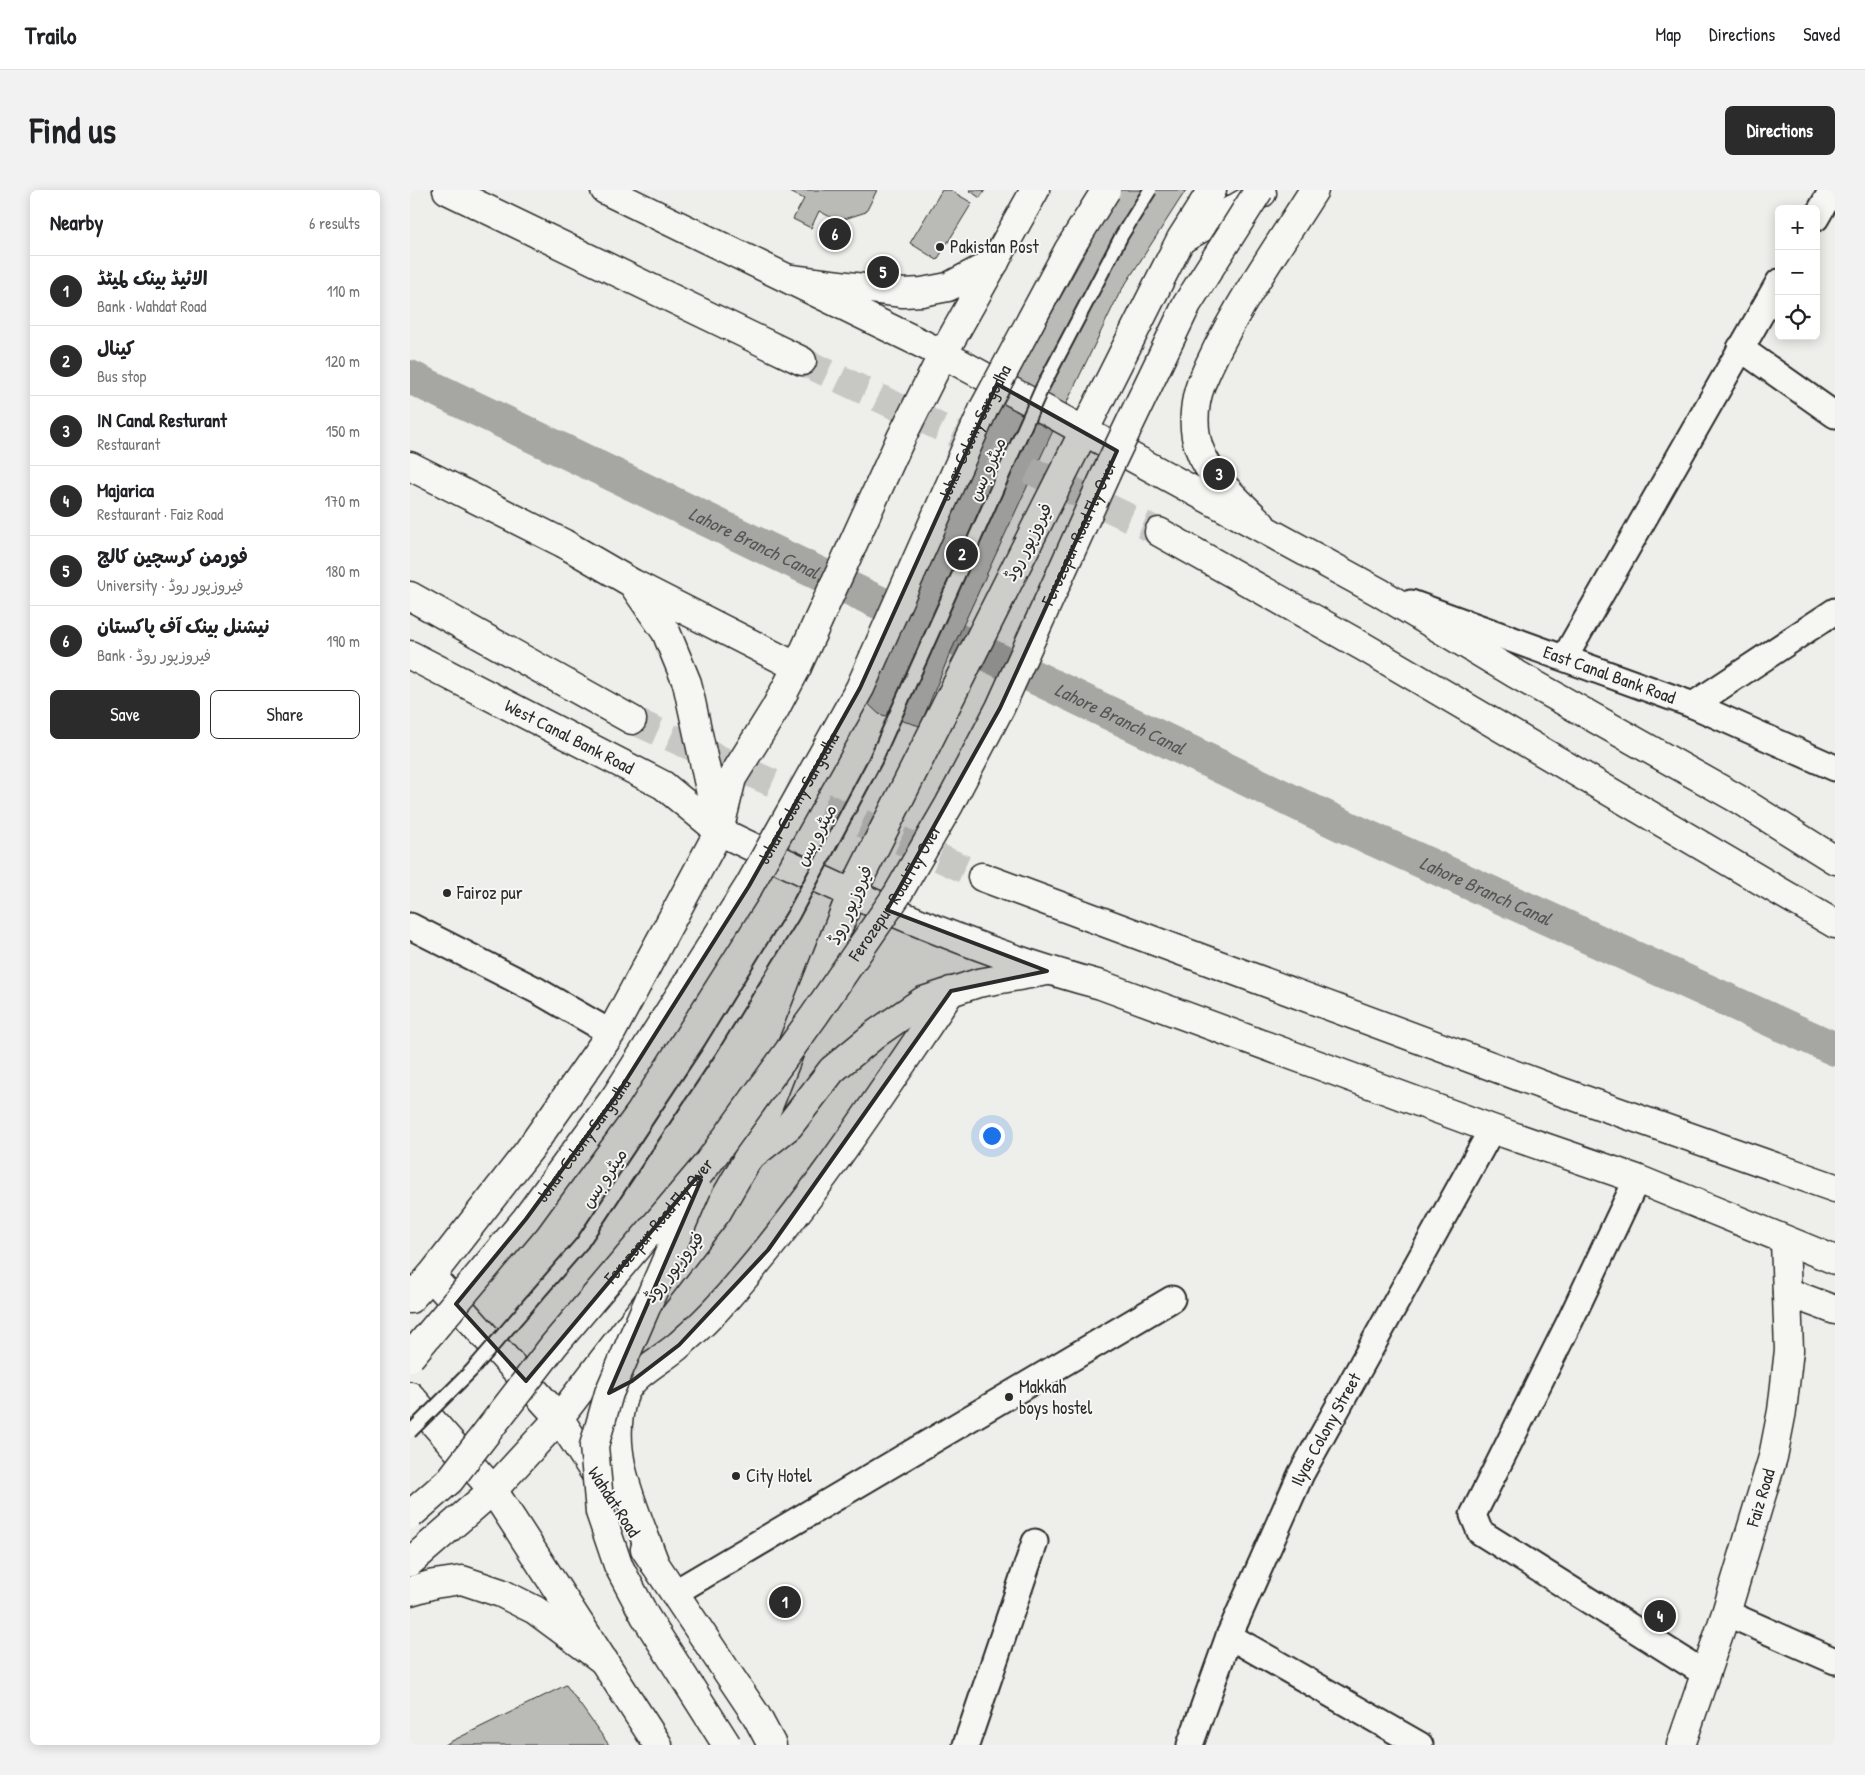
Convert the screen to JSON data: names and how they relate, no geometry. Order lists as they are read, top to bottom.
{
  "streets": {
    "main road": [
      "Johar Colony Sargodha",
      "Ferozepur Road Fly Over",
      "فیروزپور روڈ",
      "West Canal Bank Road",
      "Faiz Road",
      "Wahdat Road"
    ],
    "street": ["East Canal Bank Road", "Ilyas Colony Street"],
    "lane": ["میٹرو بس"]
  },
  "crossings": [
    ["فیروزپور روڈ", "West Canal Bank Road"],
    ["فیروزپور روڈ", "Wahdat Road"],
    ["West Canal Bank Road", "Ilyas Colony Street"],
    ["West Canal Bank Road", "Faiz Road"]
  ],
  "water": ["Lahore Branch Canal"],
  "places": [
    "Pakistan Post",
    "Fairoz pur",
    "Makkah boys hostel",
    "City Hotel"
  ],
  "page": {
    "header": "Trailo",
    "nav": ["Map", "Directions", "Saved"],
    "buttons": [
      "Directions",
      ["Save", "Share"]
    ],
    "title": "Find us",
    "heading": ["Nearby", "6 results"],
    "map_buttons": ["+", "−"],
    "pins": [
      "6",
      "5",
      "3",
      "2",
      "1",
      "4"
    ],
    "list": [
      {
        "mark": "1",
        "name": "الائیڈ بینک لمیٹڈ",
        "note": "Bank · Wahdat Road",
        "value": "110 m"
      },
      {
        "mark": "2",
        "name": "کینال",
        "note": "Bus stop",
        "value": "120 m"
      },
      {
        "mark": "3",
        "name": "IN Canal Resturant",
        "note": "Restaurant",
        "value": "150 m"
      },
      {
        "mark": "4",
        "name": "Majarica",
        "note": "Restaurant · Faiz Road",
        "value": "170 m"
      },
      {
        "mark": "5",
        "name": "فورمن کرسچین کالج",
        "note": "University · فیروزپور روڈ",
        "value": "180 m"
      },
      {
        "mark": "6",
        "name": "نیشنل بینک آف پاکستان",
        "note": "Bank · فیروزپور روڈ",
        "value": "190 m"
      }
    ]
  }
}
